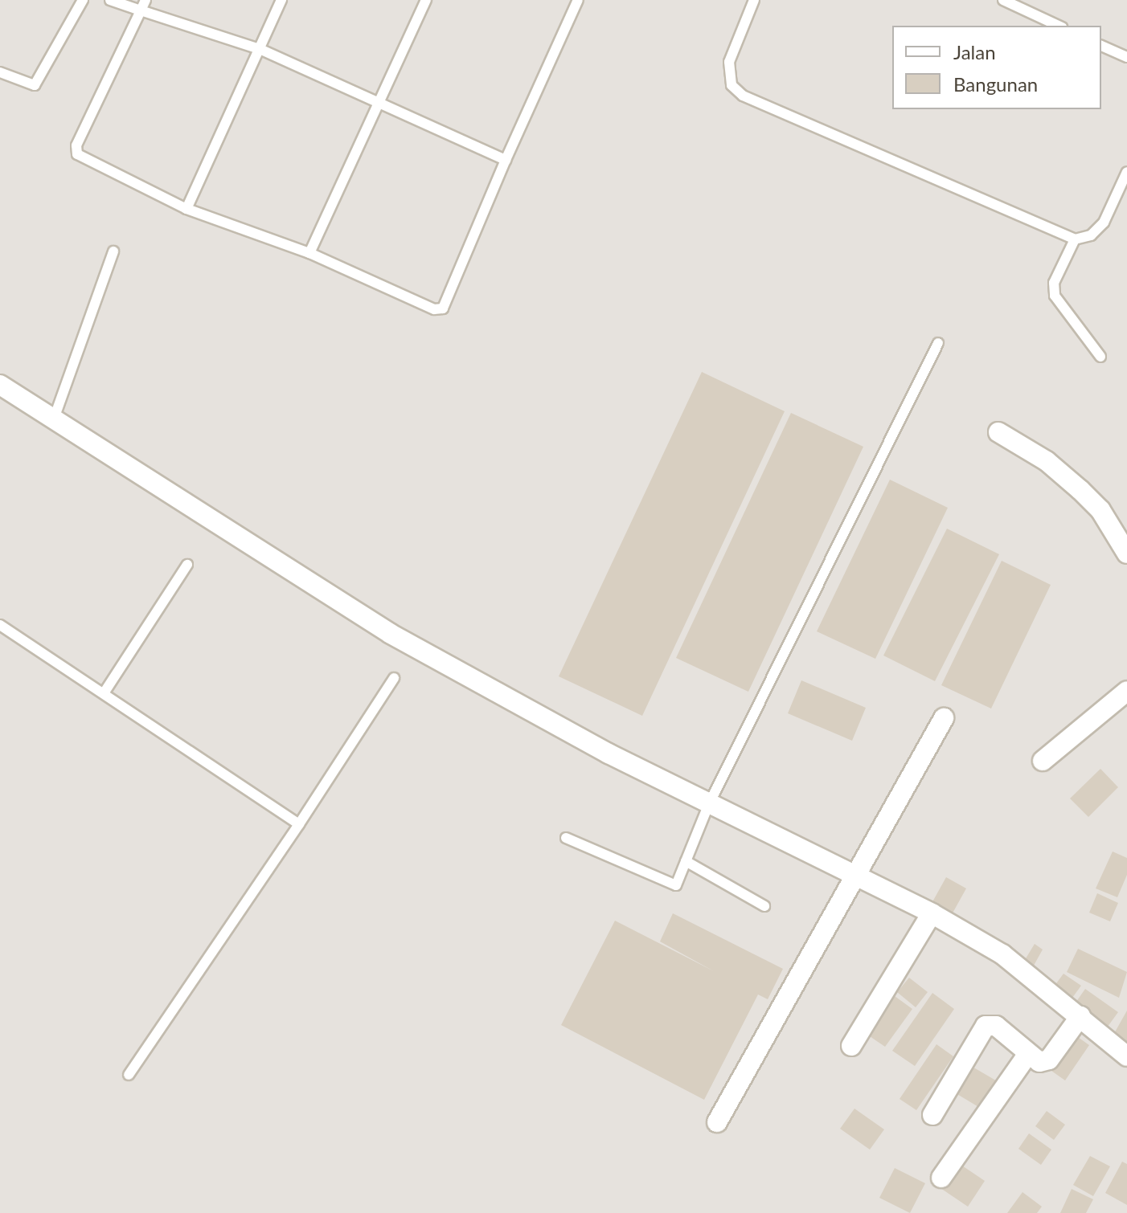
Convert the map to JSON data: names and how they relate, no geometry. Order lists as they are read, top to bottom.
{
  "legend": ["Jalan", "Bangunan"]
}
